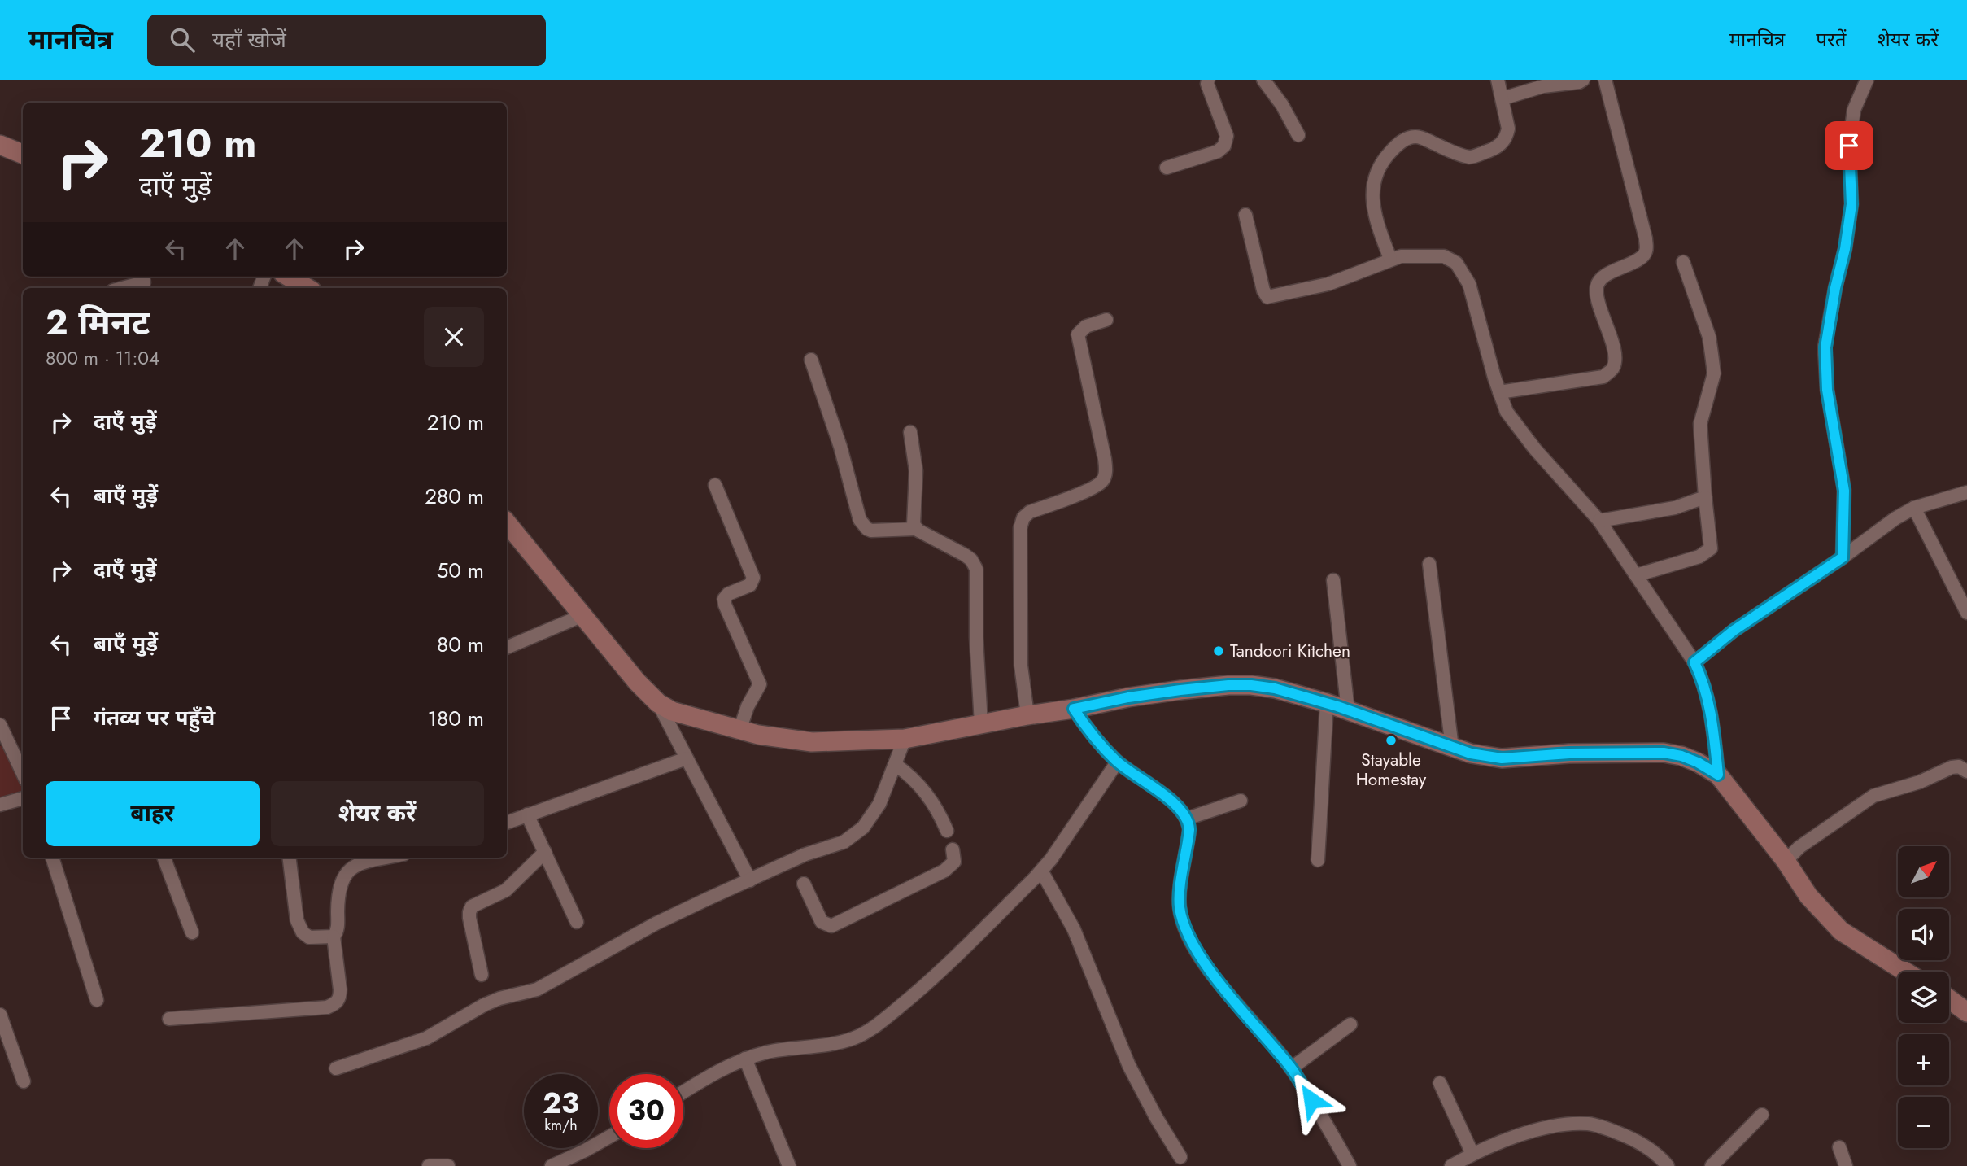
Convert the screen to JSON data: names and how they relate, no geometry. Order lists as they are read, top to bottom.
{
  "places": ["Tandoori Kitchen", "Stayable Homestay"],
  "north": "top right",
  "page": {
    "header": "मानचित्र",
    "search": "यहाँ खोजें",
    "nav": ["मानचित्र", "परतें", "शेयर करें"],
    "turn": ["210 m", "दाएँ मुड़ें"],
    "heading": ["2 मिनट", "800 m · 11:04"],
    "list": [
      {
        "name": "दाएँ मुड़ें",
        "value": "210 m"
      },
      {
        "name": "बाएँ मुड़ें",
        "value": "280 m"
      },
      {
        "name": "दाएँ मुड़ें",
        "value": "50 m"
      },
      {
        "name": "बाएँ मुड़ें",
        "value": "80 m"
      },
      {
        "name": "गंतव्य पर पहुँचे",
        "value": "180 m"
      }
    ],
    "buttons": ["बाहर", "शेयर करें"],
    "map_buttons": ["+", "−"],
    "speed": "23 km/h",
    "limit": "30"
  }
}
